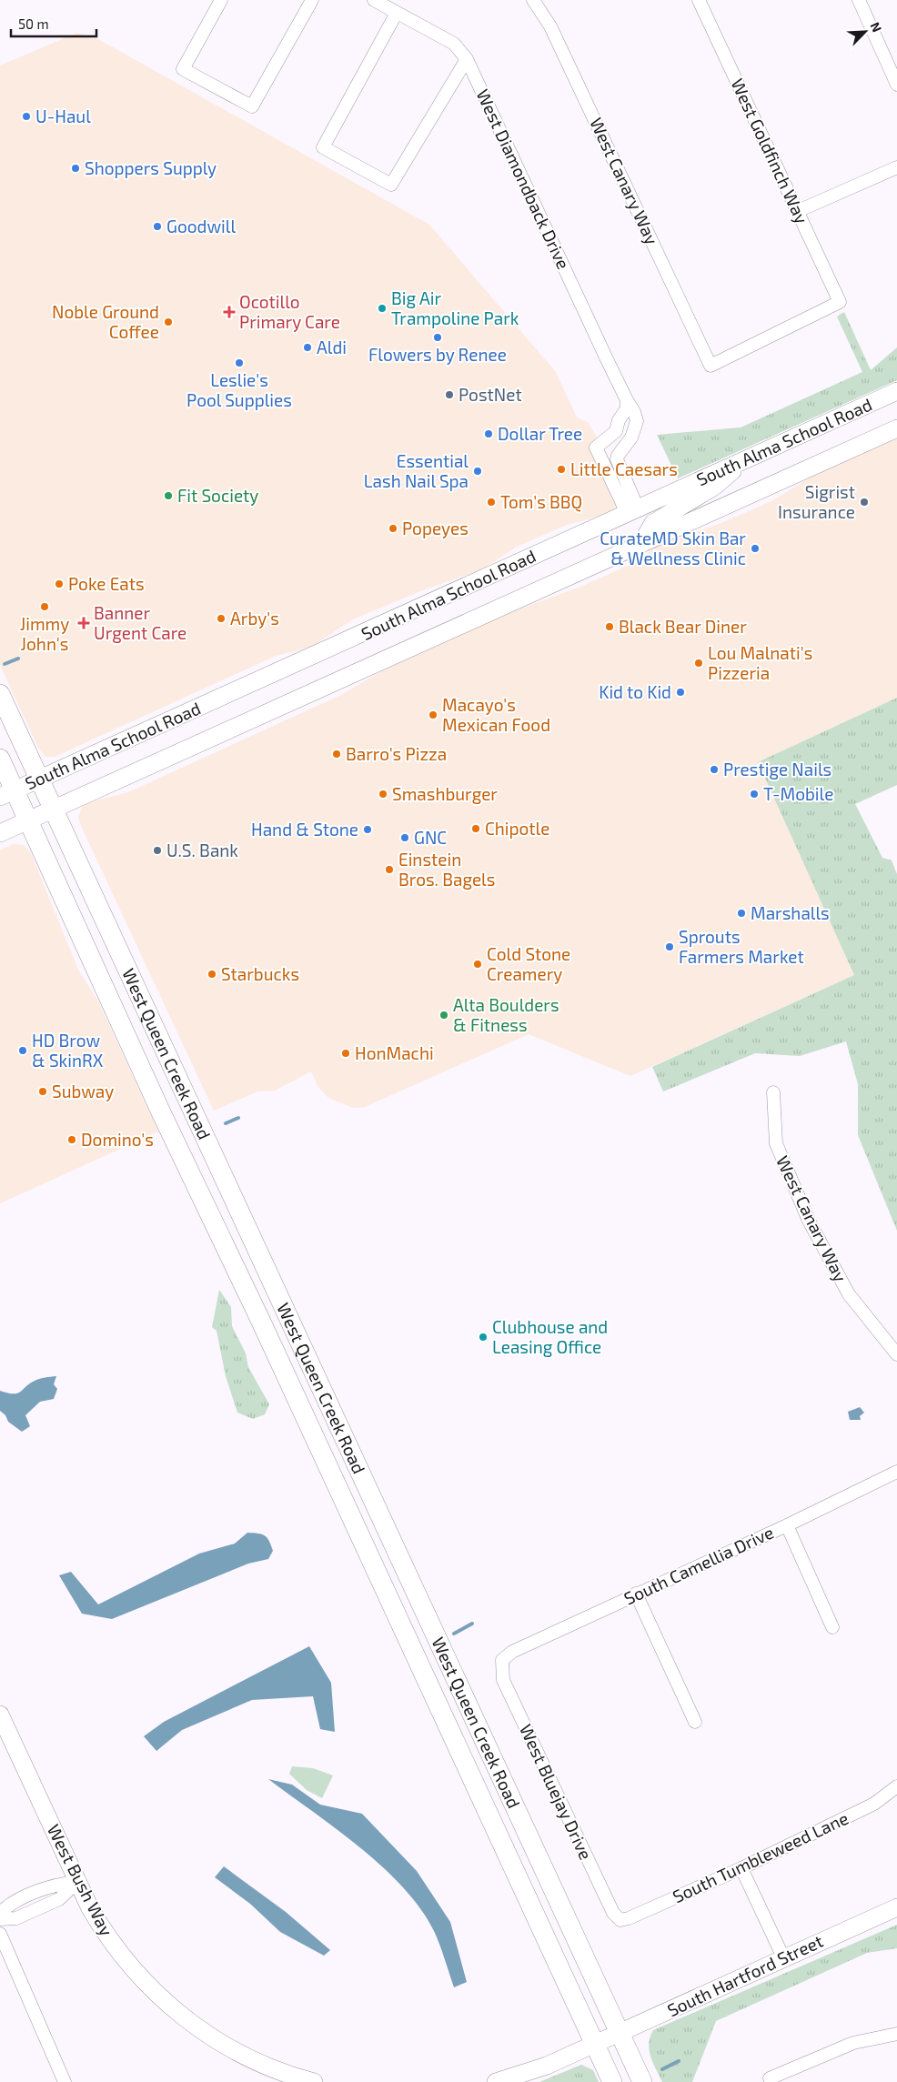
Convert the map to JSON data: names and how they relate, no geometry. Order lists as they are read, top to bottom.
{
  "streets": {
    "main road": [
      "South Alma School Road",
      "West Queen Creek Road",
      "West Bush Way",
      "South Hartford Street"
    ],
    "street": [
      "West Goldfinch Way",
      "West Diamondback Drive",
      "West Canary Way",
      "South Camellia Drive",
      "West Bluejay Drive",
      "South Tumbleweed Lane"
    ]
  },
  "crossings": [
    ["West Goldfinch Way", "West Canary Way"],
    ["West Diamondback Drive", "South Alma School Road"],
    ["South Alma School Road", "West Queen Creek Road"],
    ["West Queen Creek Road", "South Hartford Street"],
    ["South Camellia Drive", "West Bluejay Drive"],
    ["West Bluejay Drive", "South Tumbleweed Lane"]
  ],
  "places": {
    "other": [
      "U-Haul",
      "Shoppers Supply",
      "Goodwill",
      "Big Air Trampoline Park",
      "Noble Ground Coffee",
      "Flowers by Renee",
      "Aldi",
      "Leslie's Pool Supplies",
      "PostNet",
      "Dollar Tree",
      "Little Caesars",
      "Essential Lash Nail Spa",
      "Fit Society",
      "Tom's BBQ",
      "Sigrist Insurance",
      "Popeyes",
      "CurateMD Skin Bar & Wellness Clinic",
      "Poke Eats",
      "Jimmy John's",
      "Arby's",
      "Black Bear Diner",
      "Lou Malnati's Pizzeria",
      "Kid to Kid",
      "Macayo's Mexican Food",
      "Barro's Pizza",
      "Prestige Nails",
      "Smashburger",
      "T-Mobile",
      "Chipotle",
      "Hand & Stone",
      "GNC",
      "U.S. Bank",
      "Einstein Bros. Bagels",
      "Marshalls",
      "Sprouts Farmers Market",
      "Cold Stone Creamery",
      "Starbucks",
      "Alta Boulders & Fitness",
      "HD Brow & SkinRX",
      "HonMachi",
      "Subway",
      "Domino's",
      "Clubhouse and Leasing Office"
    ],
    "health": ["Ocotillo Primary Care", "Banner Urgent Care"]
  },
  "scale_bar": "50 m",
  "north": "top right"
}
